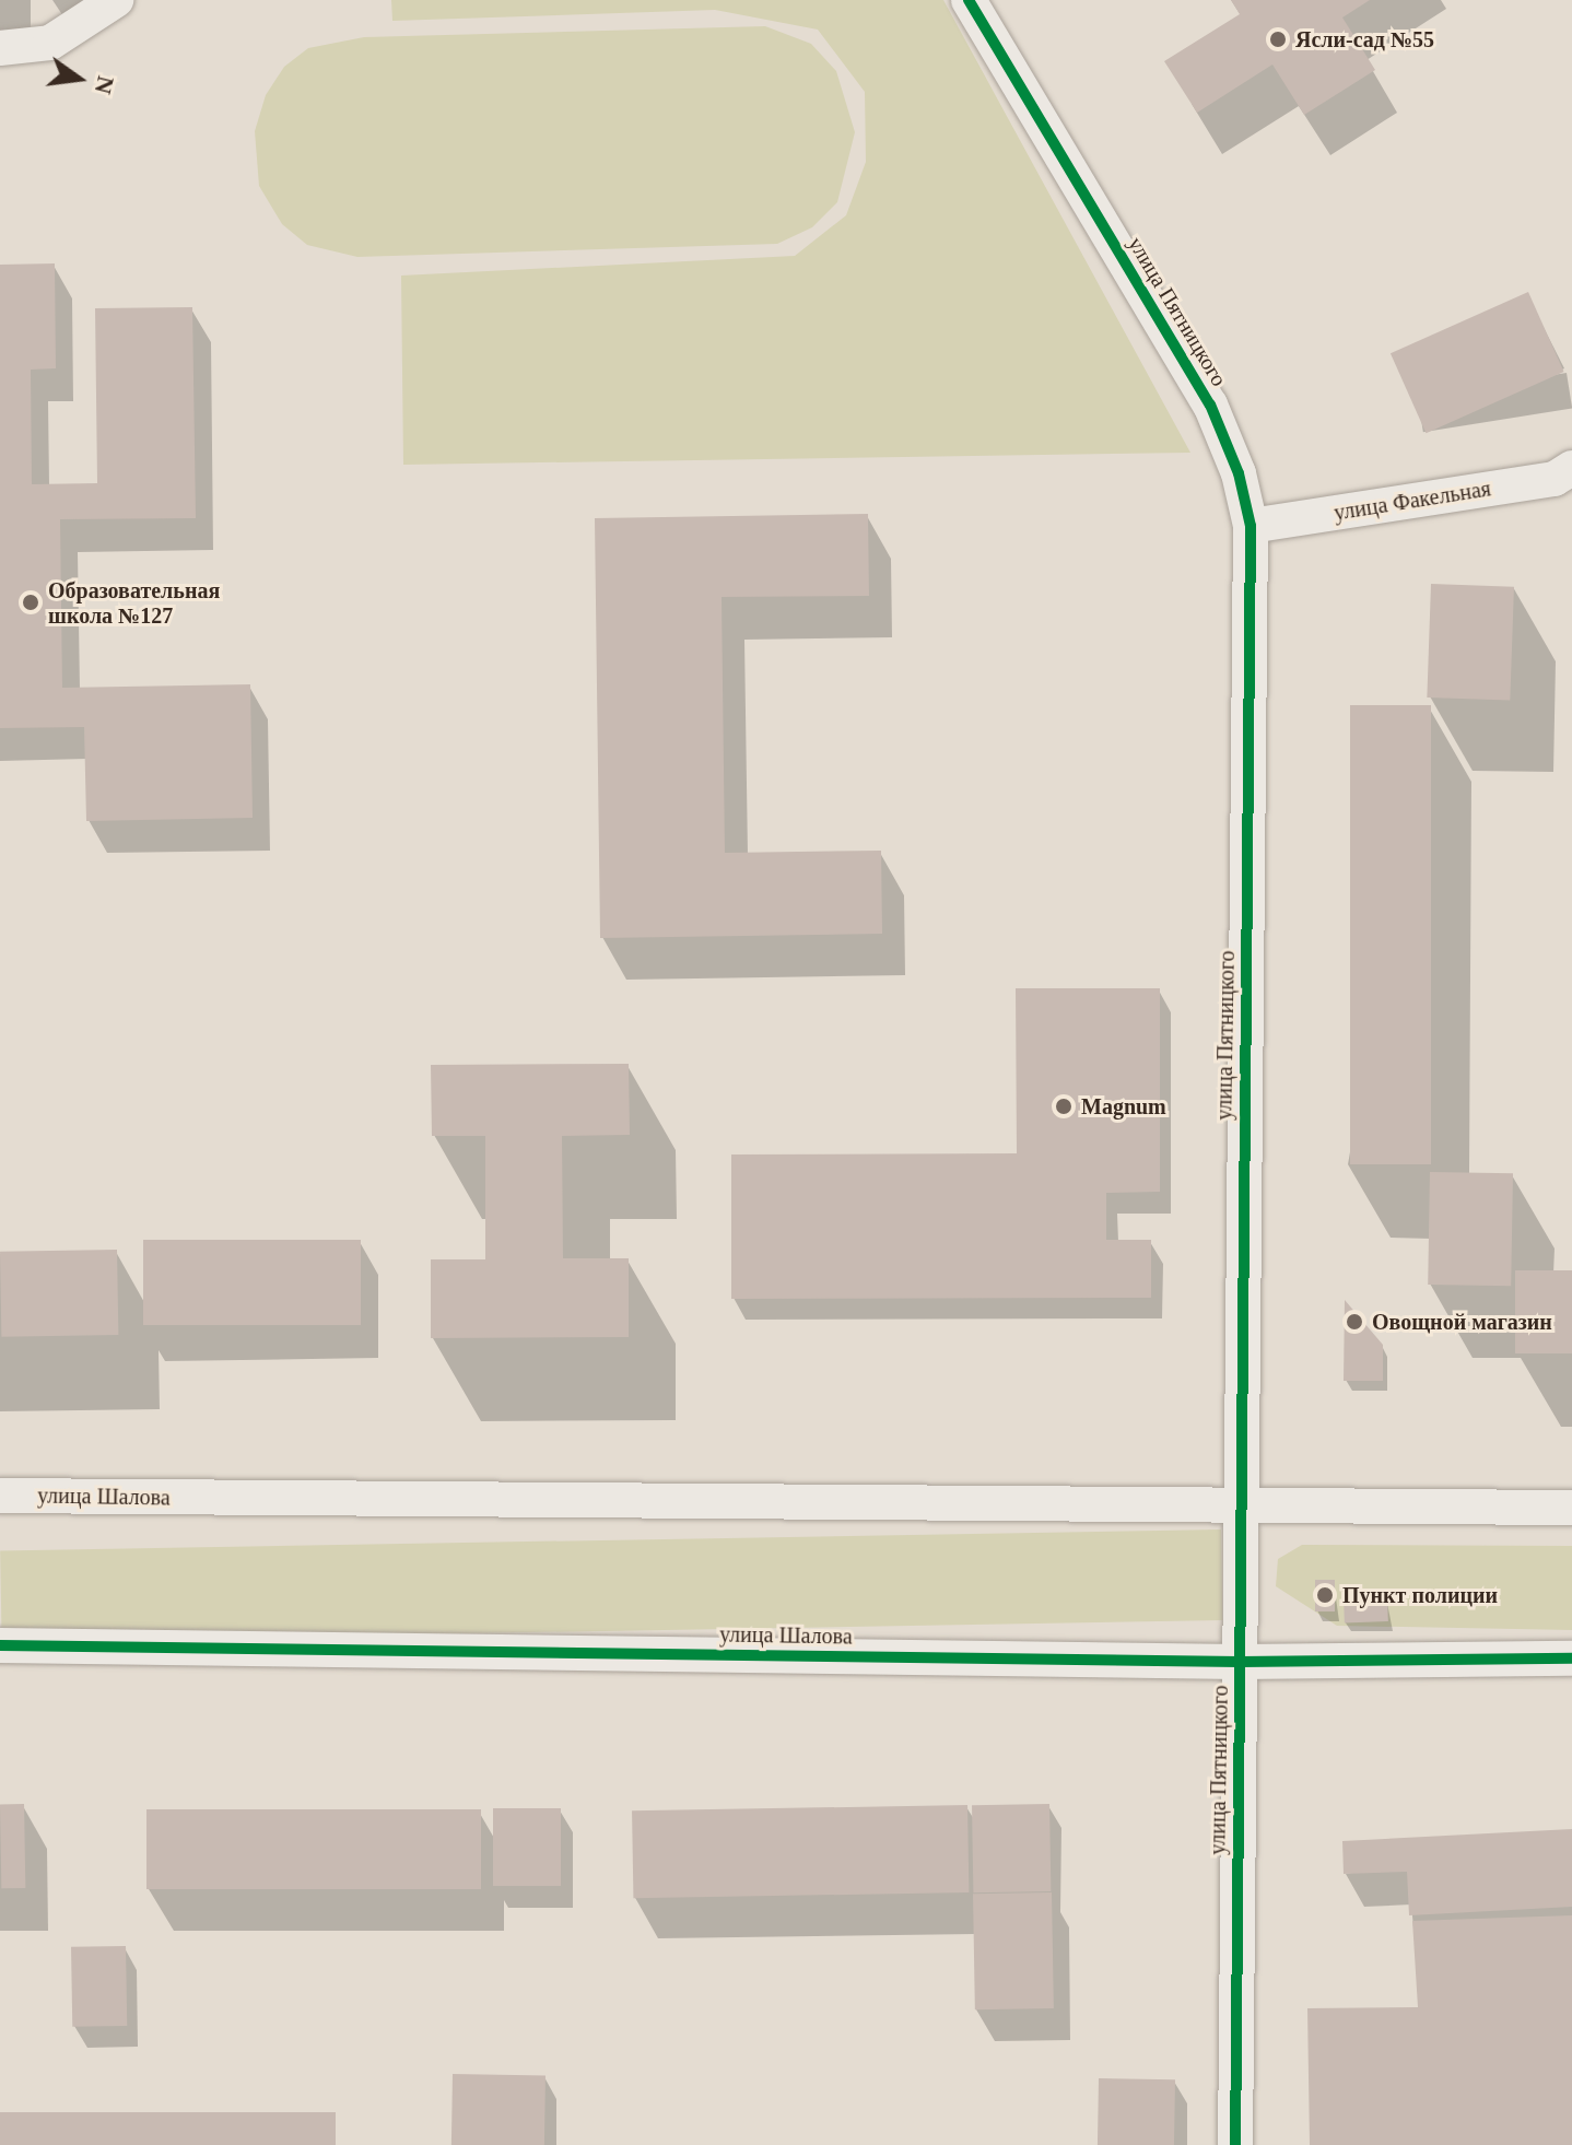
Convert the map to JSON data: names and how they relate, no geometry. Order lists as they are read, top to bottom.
{
  "streets": {
    "street": ["улица Пятницкого", "улица Факельная", "улица Шалова"]
  },
  "crossings": [
    ["улица Пятницкого", "улица Факельная"],
    ["улица Пятницкого", "улица Шалова"]
  ],
  "places": [
    "Ясли-сад №55",
    "Образовательная школа №127",
    "Magnum",
    "Овощной магазин",
    "Пункт полиции"
  ],
  "north": "right"
}
